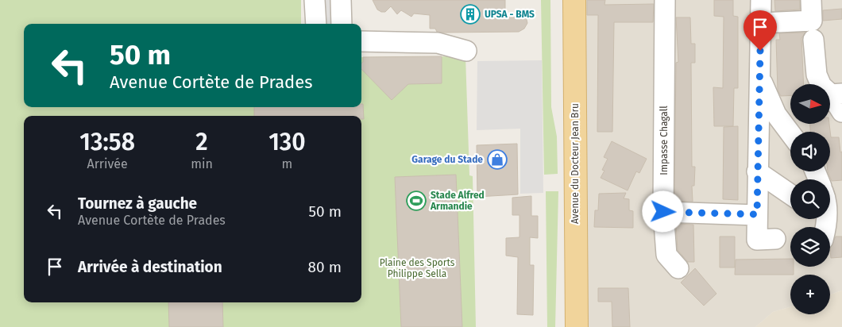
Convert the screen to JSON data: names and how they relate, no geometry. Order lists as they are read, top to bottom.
{
  "streets": {
    "main road": ["Avenue du Docteur Jean Bru"],
    "lane": ["Impasse Chagall"]
  },
  "parks": ["Plaine des Sports Philippe Sella"],
  "places": {
    "building": ["UPSA - BMS"],
    "shop": ["Garage du Stade"],
    "sports": ["Stade Alfred Armandie"]
  },
  "north": "right",
  "page": {
    "turn": ["50 m", "Avenue Cortète de Prades"],
    "map_buttons": "+",
    "eta": [
      "13:58",
      "Arrivée",
      "2",
      "min",
      "130",
      "m"
    ],
    "list": [
      {
        "name": "Tournez à gauche",
        "note": "Avenue Cortète de Prades",
        "value": "50 m"
      },
      {
        "name": "Arrivée à destination",
        "value": "80 m"
      }
    ]
  }
}
